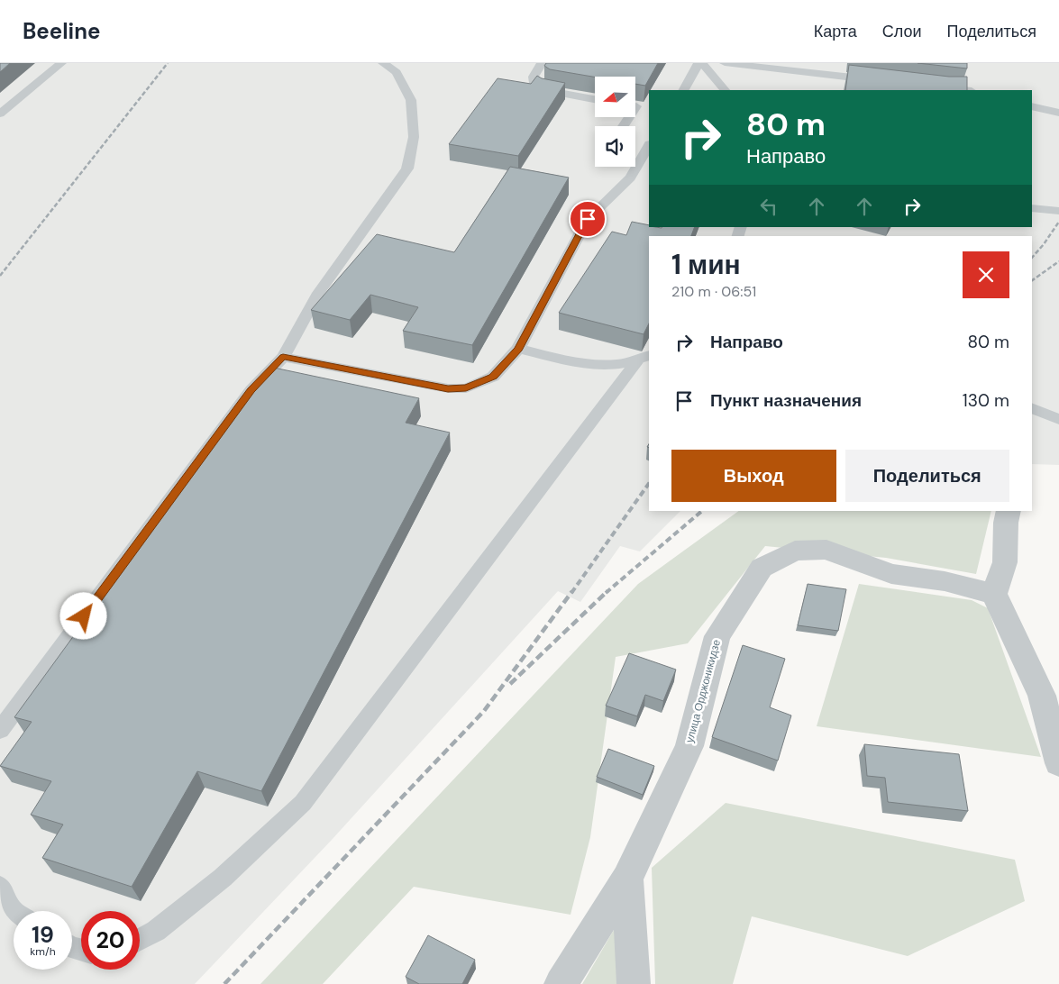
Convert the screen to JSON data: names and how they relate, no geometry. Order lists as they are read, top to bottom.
{
  "streets": {
    "street": ["улица Орджоникидзе"]
  },
  "north": "left",
  "page": {
    "header": "Beeline",
    "nav": ["Карта", "Слои", "Поделиться"],
    "turn": ["80 m", "Направо"],
    "heading": ["1 мин", "210 m · 06:51"],
    "list": [
      {
        "name": "Направо",
        "value": "80 m"
      },
      {
        "name": "Пункт назначения",
        "value": "130 m"
      }
    ],
    "buttons": ["Выход", "Поделиться"],
    "speed": "19 km/h",
    "limit": "20"
  }
}
